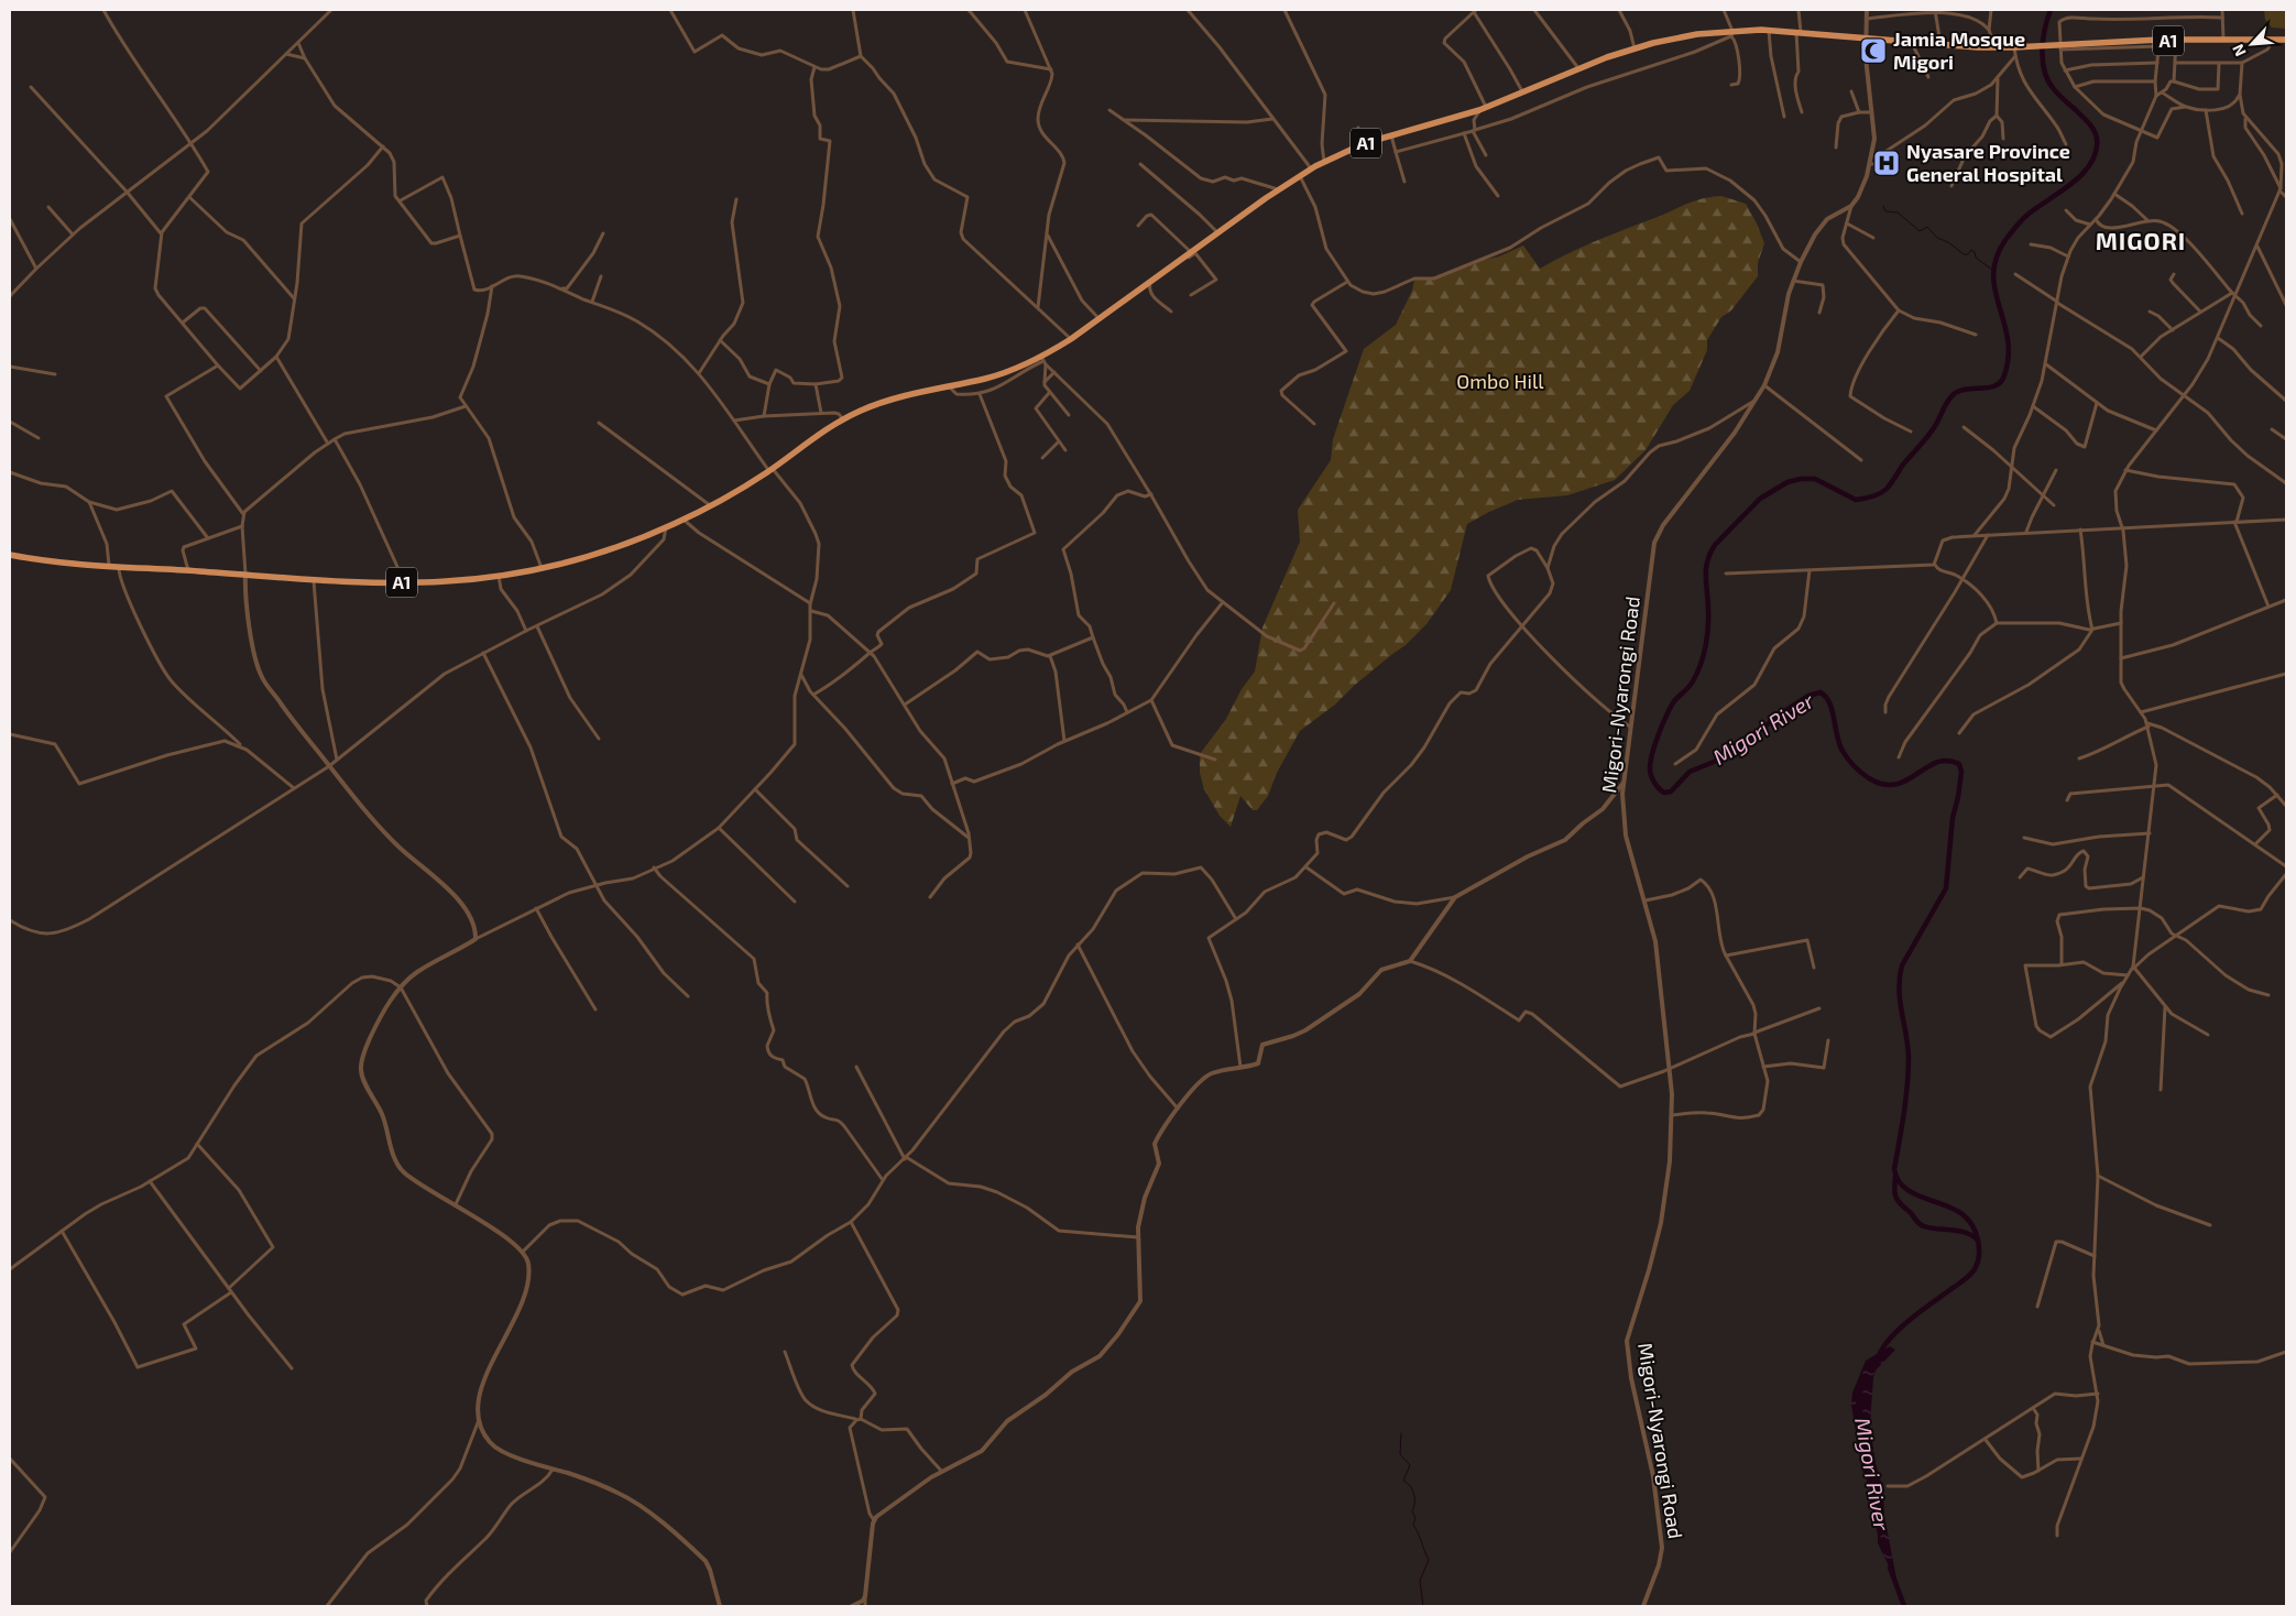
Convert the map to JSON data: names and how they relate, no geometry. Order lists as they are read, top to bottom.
{
  "streets": {
    "highway": ["A1"],
    "street": ["Migori-Nyarongi Road"]
  },
  "districts": ["MIGORI"],
  "water": ["Migori River"],
  "parks": ["Ombo Hill"],
  "places": {
    "mosque": ["Jamia Mosque Migori"],
    "hospital": ["Nyasare Province General Hospital"]
  },
  "north": "bottom left"
}
